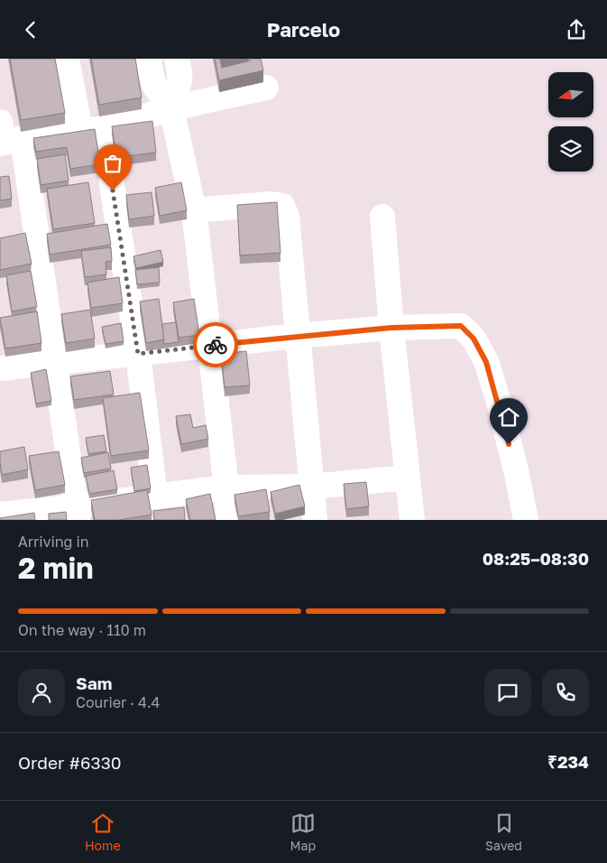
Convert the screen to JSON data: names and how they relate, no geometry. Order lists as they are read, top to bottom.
{
  "north": "left",
  "page": {
    "header": "Parcelo",
    "heading": ["2 min", "Arriving in", "08:25–08:30"],
    "panel": [
      "Sam",
      "Courier · 4.4",
      "Order #6330",
      "₹234"
    ],
    "bar": "On the way · 110 m",
    "tabs": ["Home", "Map", "Saved"]
  }
}
